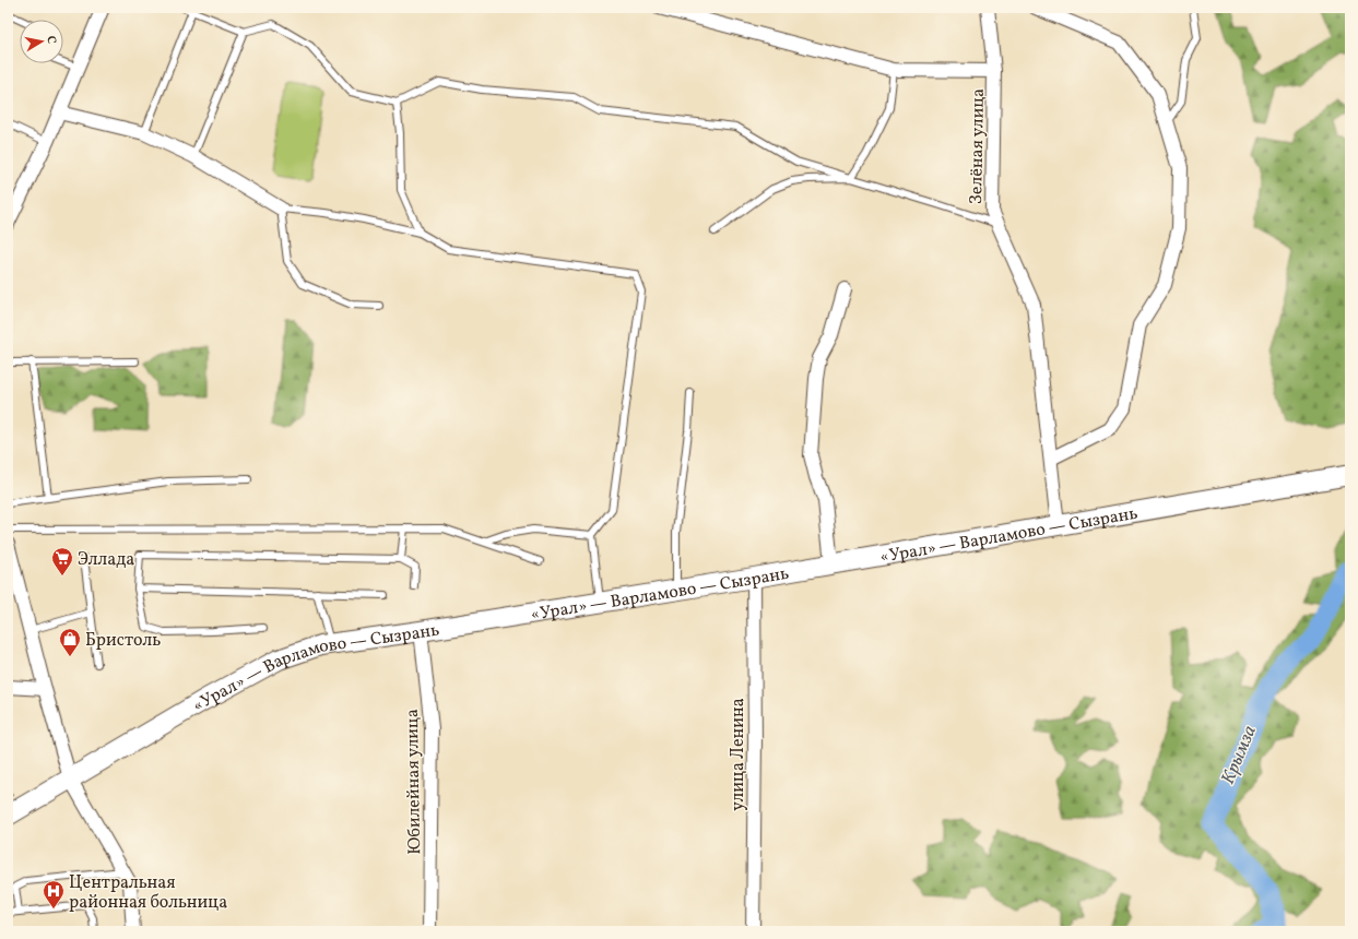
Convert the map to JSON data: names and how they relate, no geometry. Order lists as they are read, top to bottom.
{
  "streets": {
    "main road": ["«Урал» — Варламово — Сызрань"],
    "street": ["Зелёная улица", "улица Ленина", "Юбилейная улица"]
  },
  "crossings": [
    ["Зелёная улица", "«Урал» — Варламово — Сызрань"],
    ["«Урал» — Варламово — Сызрань", "улица Ленина"],
    ["«Урал» — Варламово — Сызрань", "Юбилейная улица"]
  ],
  "water": ["Крымза"],
  "places": {
    "supermarket": ["Эллада"],
    "shop": ["Бристоль"],
    "hospital": ["Центральная районная больница"]
  },
  "north": "right"
}
